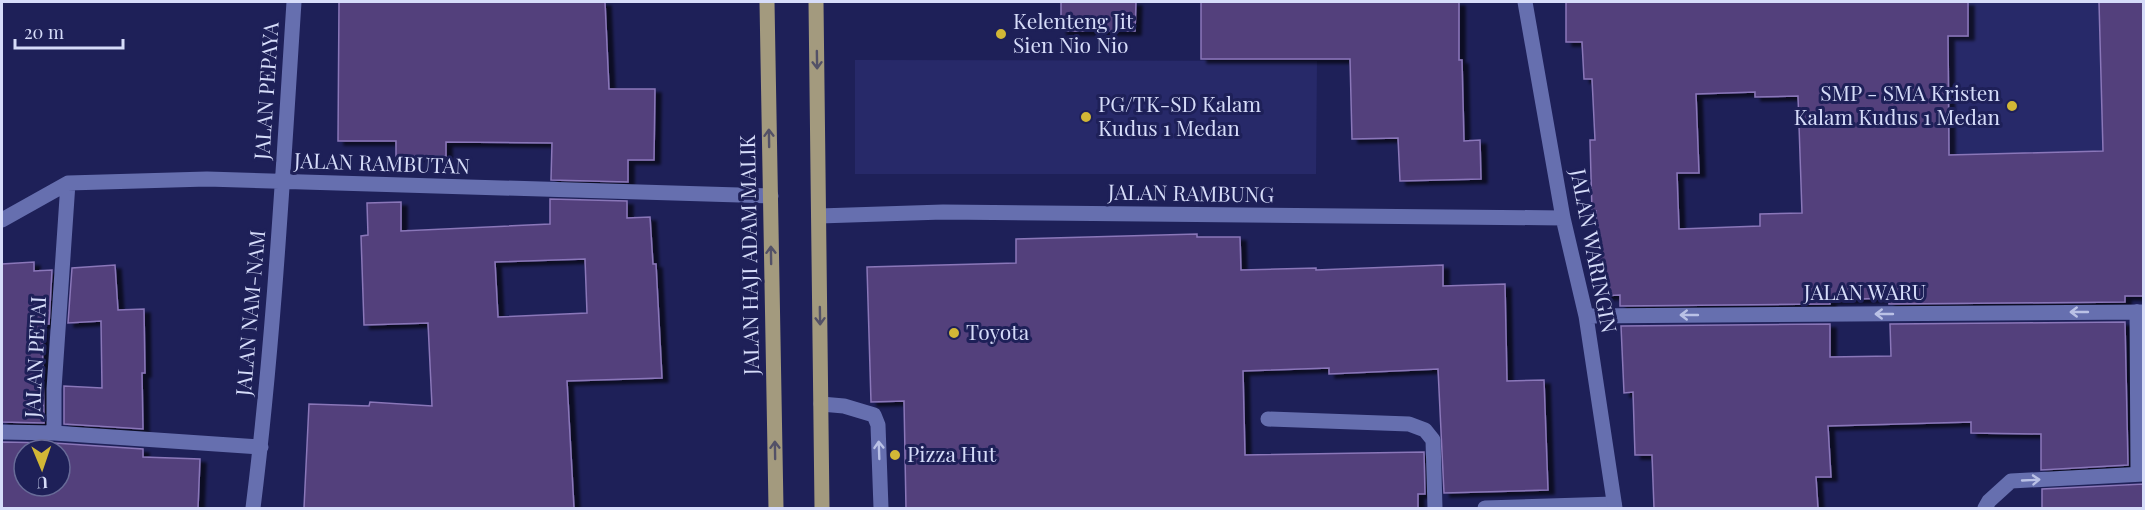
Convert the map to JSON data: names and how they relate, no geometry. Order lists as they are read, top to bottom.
{
  "streets": {
    "main road": ["JALAN HAJI ADAM MALIK"],
    "street": [
      "JALAN PEPAYA",
      "JALAN RAMBUTAN",
      "JALAN RAMBUNG",
      "JALAN WARINGIN",
      "JALAN WARU",
      "JALAN NAM-NAM",
      "JALAN PETAI"
    ]
  },
  "crossings": [
    ["JALAN PEPAYA", "JALAN RAMBUTAN"],
    ["JALAN PEPAYA", "JALAN NAM-NAM"],
    ["JALAN RAMBUTAN", "JALAN HAJI ADAM MALIK"],
    ["JALAN RAMBUTAN", "JALAN NAM-NAM"],
    ["JALAN RAMBUTAN", "JALAN PETAI"],
    ["JALAN RAMBUNG", "JALAN WARINGIN"],
    ["JALAN WARINGIN", "JALAN WARU"],
    ["JALAN NAM-NAM", "JALAN PETAI"]
  ],
  "one_way": ["JALAN WARU"],
  "places": [
    "Kelenteng Jit Sien Nio Nio",
    "SMP - SMA Kristen Kalam Kudus 1 Medan",
    "PG/TK-SD Kalam Kudus 1 Medan",
    "Toyota",
    "Pizza Hut"
  ],
  "scale_bar": "20 m",
  "north": "bottom"
}
